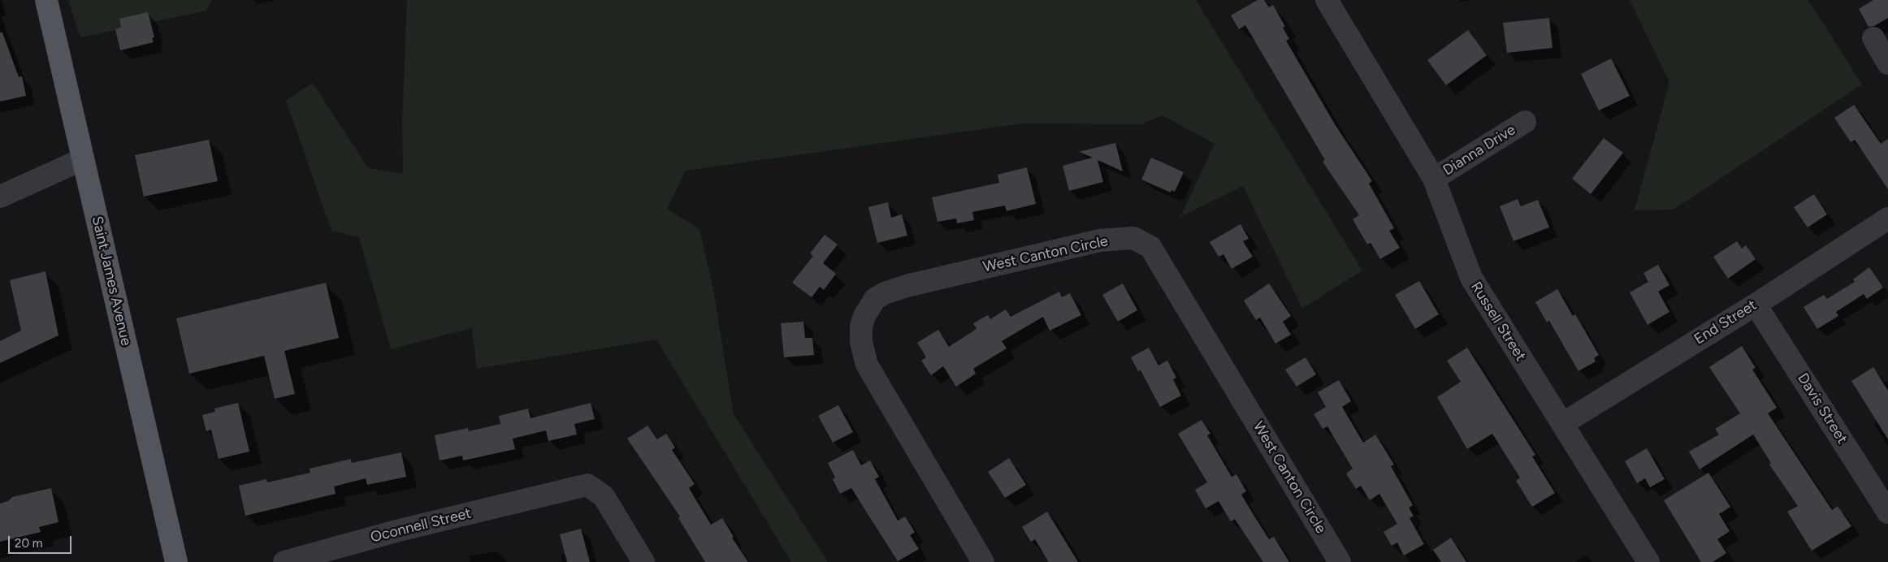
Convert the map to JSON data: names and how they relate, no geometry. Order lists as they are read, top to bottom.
{
  "streets": {
    "main road": ["Saint James Avenue"],
    "street": [
      "Dianna Drive",
      "West Canton Circle",
      "Russell Street",
      "End Street",
      "Davis Street",
      "Oconnell Street"
    ]
  },
  "crossings": [
    ["Dianna Drive", "Russell Street"],
    ["Russell Street", "End Street"],
    ["End Street", "Davis Street"]
  ],
  "scale_bar": "20 m"
}
